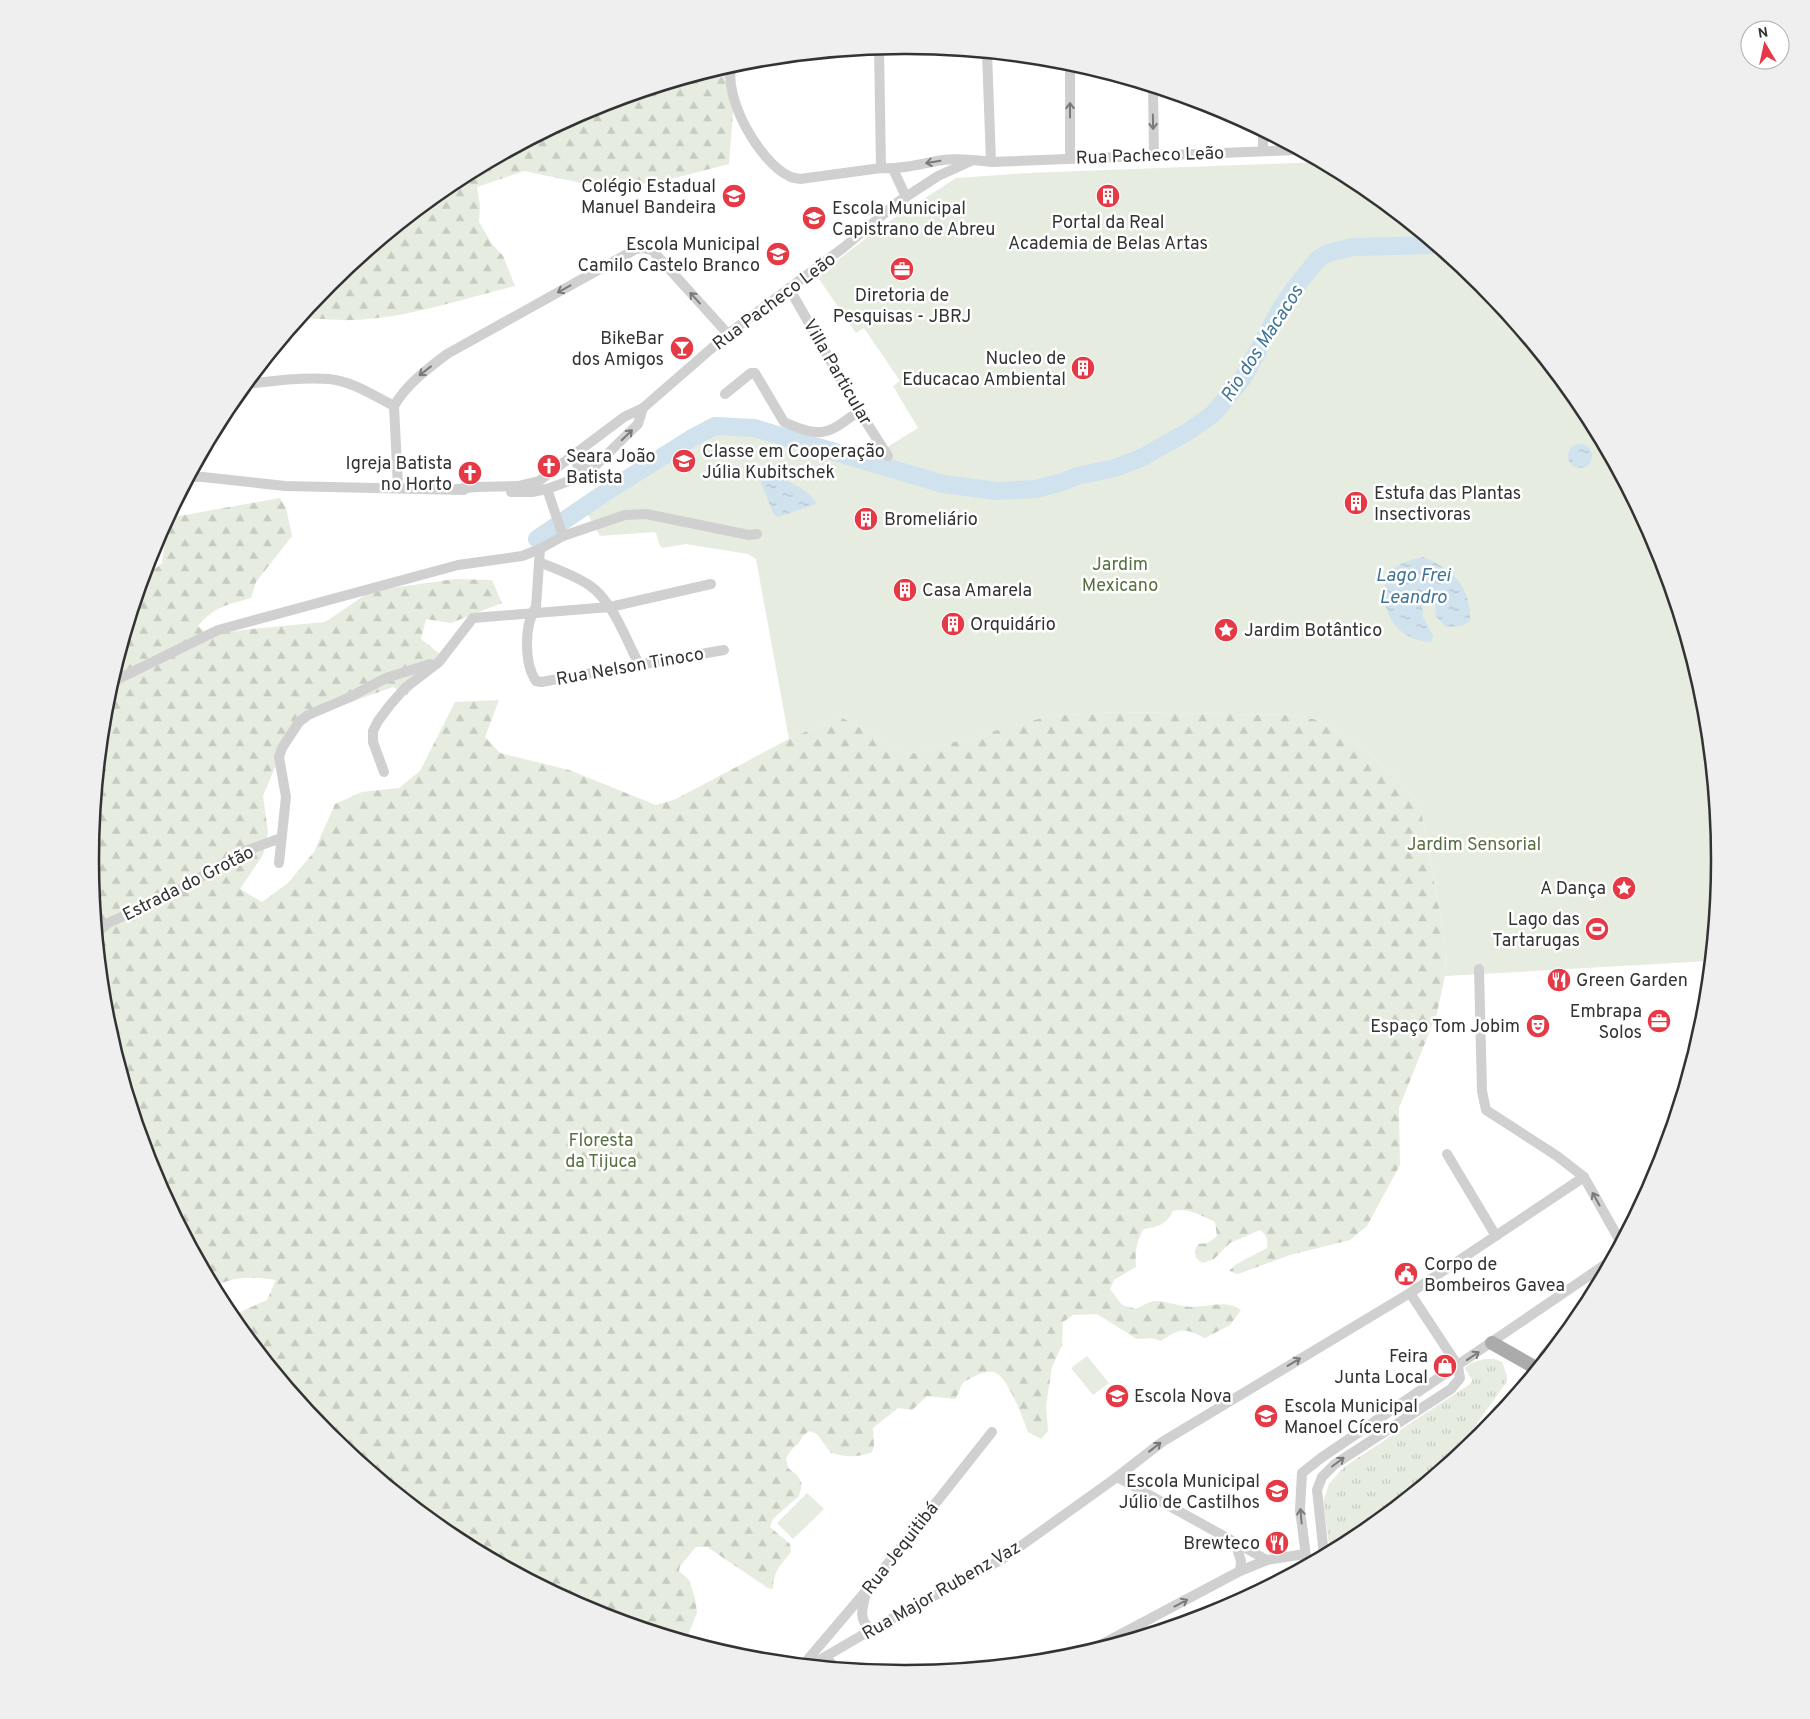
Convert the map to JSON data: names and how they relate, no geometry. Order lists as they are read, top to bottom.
{
  "streets": {
    "street": [
      "Rua Pacheco Leão",
      "Villa Particular",
      "Rua Nelson Tinoco",
      "Estrada do Grotão",
      "Rua Jequitibá",
      "Rua Major Rubenz Vaz"
    ]
  },
  "crossings": [
    ["Rua Pacheco Leão", "Villa Particular"]
  ],
  "one_way": ["Rua Major Rubenz Vaz"],
  "water": ["Rio dos Macacos", "Lago Frei Leandro"],
  "parks": ["Jardim Mexicano", "Jardim Sensorial", "Floresta da Tijuca"],
  "places": {
    "school or university": [
      "Colégio Estadual Manuel Bandeira",
      "Escola Municipal Capistrano de Abreu",
      "Escola Municipal Camilo Castelo Branco",
      "Classe em Cooperação Júlia Kubitschek",
      "Escola Nova",
      "Escola Municipal Manoel Cícero",
      "Escola Municipal Júlio de Castilhos"
    ],
    "building": [
      "Portal da Real Academia de Belas Artas",
      "Nucleo de Educacao Ambiental",
      "Estufa das Plantas Insectivoras",
      "Bromeliário",
      "Casa Amarela",
      "Orquidário"
    ],
    "office": ["Diretoria de Pesquisas - JBRJ", "Embrapa Solos"],
    "bar": ["BikeBar dos Amigos"],
    "church": ["Seara João Batista", "Igreja Batista no Horto"],
    "place": ["Jardim Botântico", "A Dança"],
    "sports": ["Lago das Tartarugas"],
    "restaurant": ["Green Garden", "Brewteco"],
    "theatre": ["Espaço Tom Jobim"],
    "public building": ["Corpo de Bombeiros Gavea"],
    "shop": ["Feira Junta Local"]
  },
  "north": "top"
}
